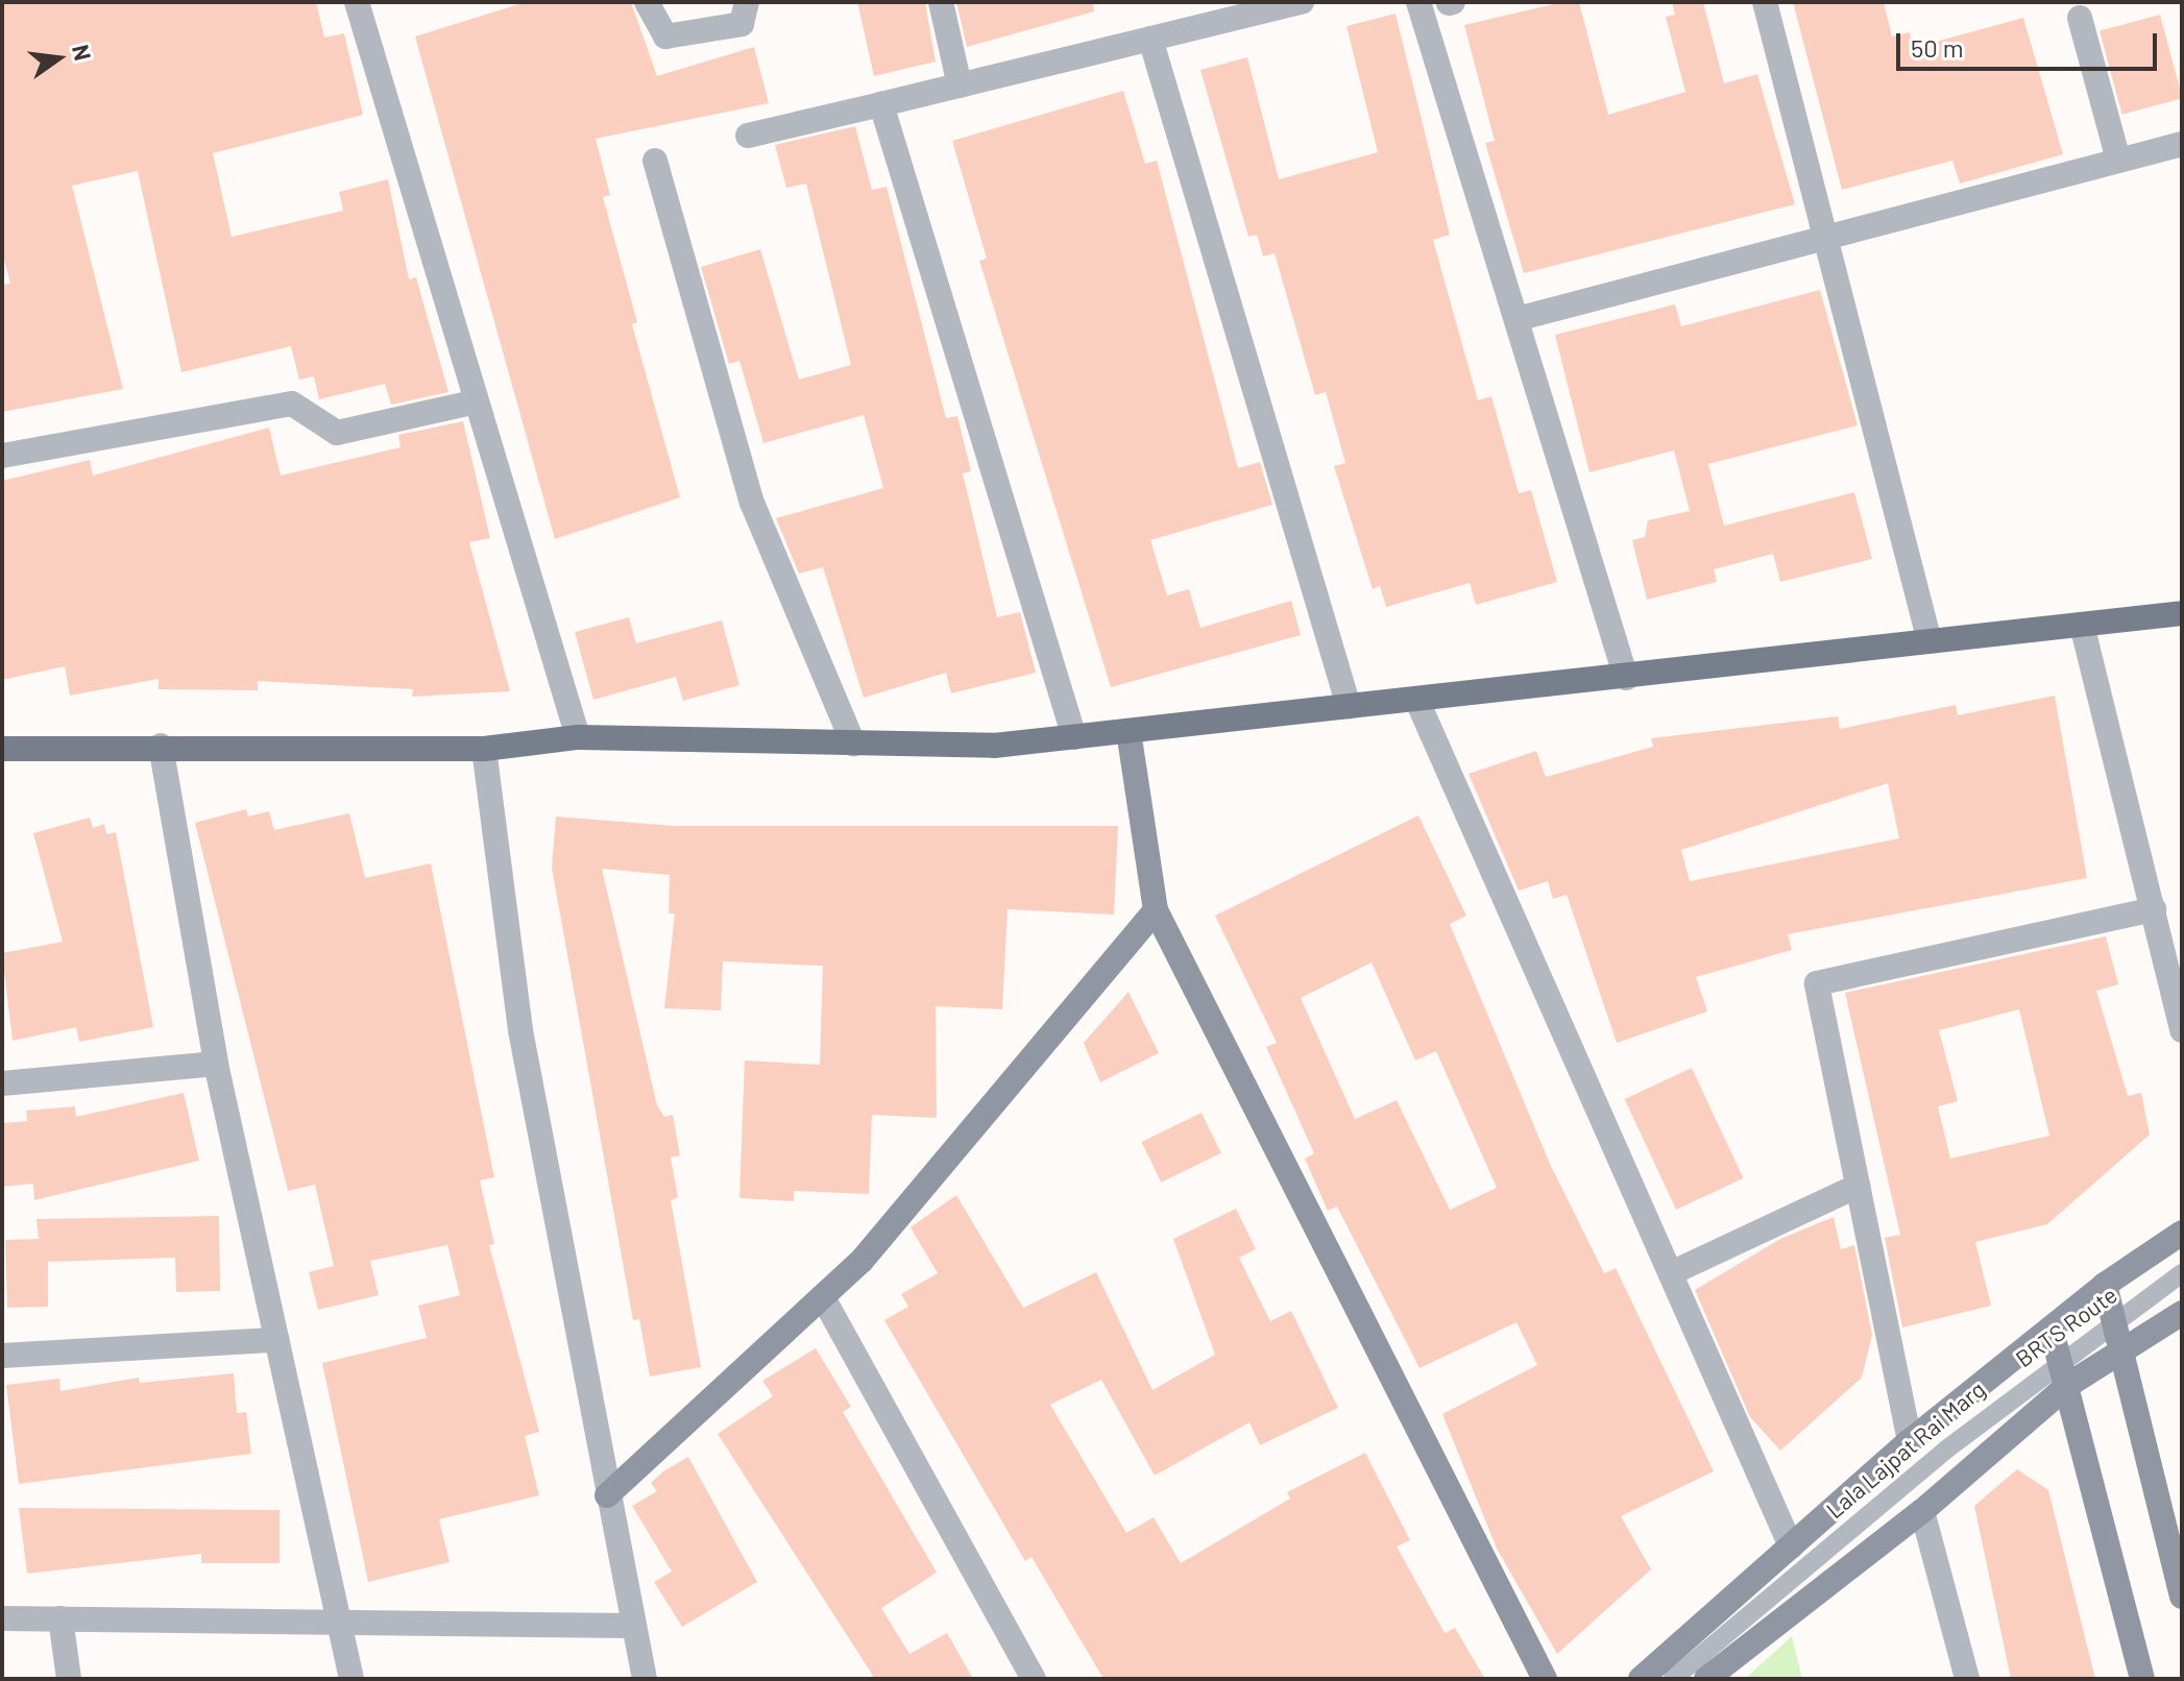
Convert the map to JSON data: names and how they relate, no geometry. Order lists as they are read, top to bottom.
{
  "streets": {
    "main road": ["Lala Lajpat Rai Marg"],
    "lane": ["BRTS Route"]
  },
  "scale_bar": "50 m",
  "north": "right"
}
